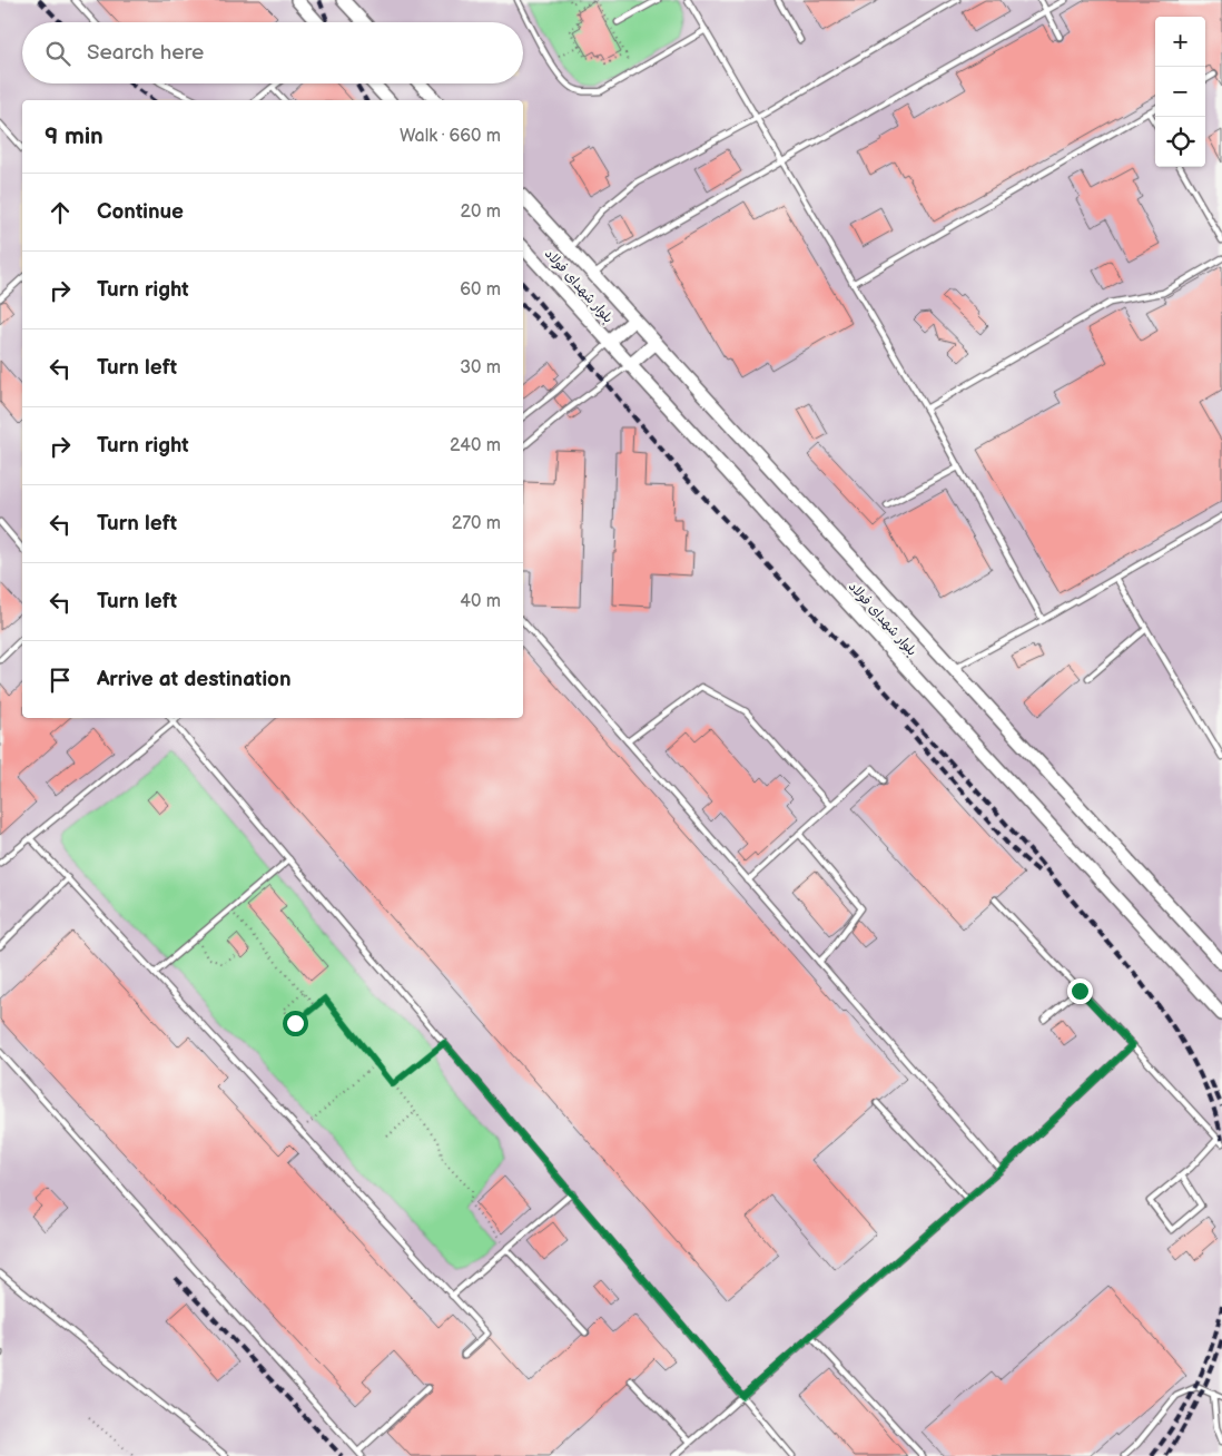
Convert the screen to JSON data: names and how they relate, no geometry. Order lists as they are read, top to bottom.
{
  "streets": {
    "street": ["بلوار شهدای فولاد"]
  },
  "page": {
    "map_buttons": ["+", "−"],
    "search": "Search here",
    "heading": ["9 min", "Walk · 660 m"],
    "list": [
      ["Continue", "20 m"],
      ["Turn right", "60 m"],
      ["Turn left", "30 m"],
      ["Turn right", "240 m"],
      ["Turn left", "270 m"],
      ["Turn left", "40 m"],
      "Arrive at destination"
    ]
  }
}
